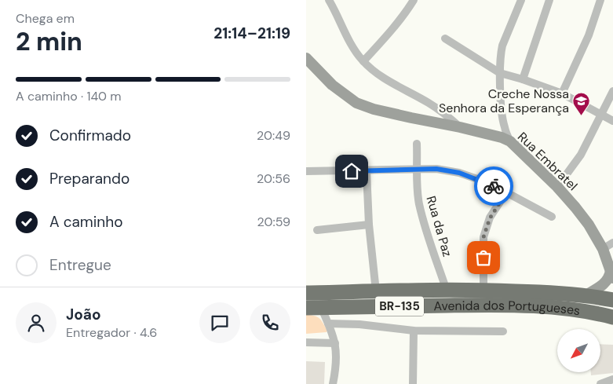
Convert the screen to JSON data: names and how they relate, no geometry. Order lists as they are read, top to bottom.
{
  "streets": {
    "highway": ["BR-135", "Avenida dos Portugueses"],
    "street": ["Rua Embratel", "Rua da Paz"]
  },
  "crossings": [
    ["Rua Embratel", "Avenida dos Portugueses"],
    ["Rua da Paz", "Avenida dos Portugueses"]
  ],
  "places": {
    "school or university": ["Creche Nossa Senhora da Esperança"]
  },
  "north": "bottom left",
  "page": {
    "heading": ["2 min", "Chega em", "21:14–21:19"],
    "panel": ["João", "Entregador · 4.6"],
    "bar": "A caminho · 140 m",
    "list": [
      ["Confirmado", "20:49"],
      ["Preparando", "20:56"],
      ["A caminho", "20:59"],
      "Entregue"
    ]
  }
}
